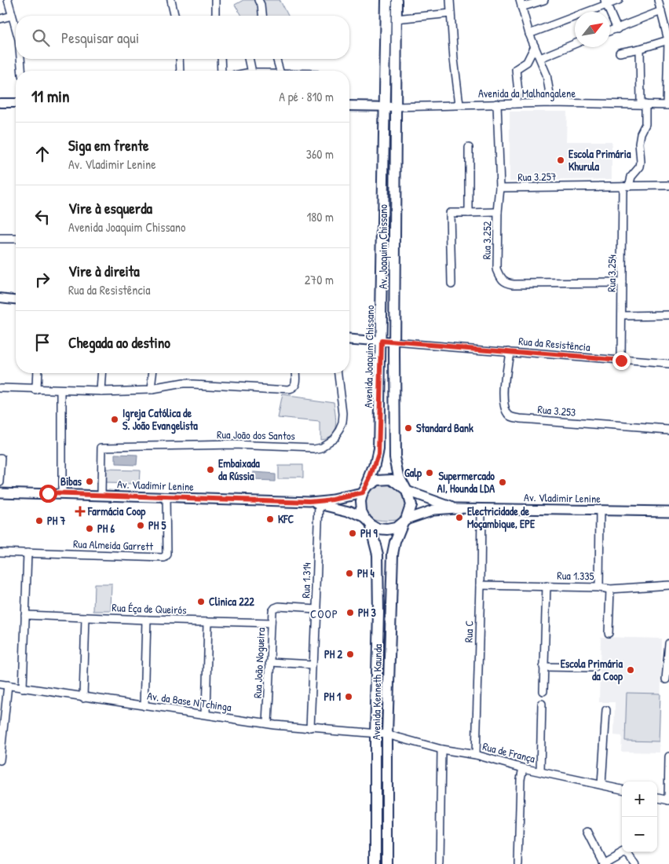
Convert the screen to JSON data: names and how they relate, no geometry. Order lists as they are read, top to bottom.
{
  "streets": {
    "main road": [
      "Av. Joaquim Chissano",
      "Avenida Joaquim Chissano",
      "Av. Vladimir Lenine",
      "Avenida Kenneth Kaunda"
    ],
    "street": [
      "Avenida da Malhangalene",
      "Rua 3.257",
      "Rua 3.252",
      "Rua 3.254",
      "Rua da Resistência",
      "Rua 3.253",
      "Rua João dos Santos",
      "Rua Almeida Garrett",
      "Rua 1.335",
      "Rua 1.314",
      "Rua Éça de Queirós",
      "Rua C",
      "Rua João Nogueira",
      "Av. da Base N'Tchinga",
      "Rua de França"
    ]
  },
  "crossings": [
    ["Avenida da Malhangalene", "Rua 3.252"],
    ["Avenida da Malhangalene", "Av. Joaquim Chissano"],
    ["Avenida da Malhangalene", "Avenida Joaquim Chissano"],
    ["Rua 3.257", "Rua 3.252"],
    ["Rua 3.257", "Rua 3.254"],
    ["Rua 3.252", "Rua 3.254"],
    ["Av. Joaquim Chissano", "Rua da Resistência"],
    ["Av. Joaquim Chissano", "Avenida Joaquim Chissano"],
    ["Av. Joaquim Chissano", "Av. Vladimir Lenine"],
    ["Av. Joaquim Chissano", "Avenida Kenneth Kaunda"],
    ["Rua 3.254", "Rua da Resistência"],
    ["Rua da Resistência", "Avenida Joaquim Chissano"],
    ["Rua da Resistência", "Rua 3.253"],
    ["Avenida Joaquim Chissano", "Av. Vladimir Lenine"],
    ["Avenida Joaquim Chissano", "Avenida Kenneth Kaunda"],
    ["Rua João dos Santos", "Av. Vladimir Lenine"],
    ["Av. Vladimir Lenine", "Rua Almeida Garrett"],
    ["Av. Vladimir Lenine", "Rua 1.314"],
    ["Av. Vladimir Lenine", "Rua C"],
    ["Av. Vladimir Lenine", "Avenida Kenneth Kaunda"],
    ["Rua 1.335", "Rua C"],
    ["Rua 1.314", "Rua João Nogueira"],
    ["Rua 1.314", "Av. da Base N'Tchinga"],
    ["Rua Éça de Queirós", "Rua João Nogueira"],
    ["Rua C", "Rua de França"],
    ["Rua João Nogueira", "Av. da Base N'Tchinga"],
    ["Avenida Kenneth Kaunda", "Av. da Base N'Tchinga"],
    ["Avenida Kenneth Kaunda", "Rua de França"],
    ["Av. da Base N'Tchinga", "Rua de França"]
  ],
  "districts": ["COOP"],
  "places": {
    "other": [
      "Escola Primária Khurula",
      "Igreja Católica de S. João Evangelista",
      "Standard Bank",
      "Embaixada da Rússia",
      "Galp",
      "Bibas",
      "Supermercado AI, Hounda LDA",
      "Electricidade de Moçambique, EPE",
      "KFC",
      "PH 7",
      "PH 5",
      "PH 6",
      "PH 9",
      "PH 4",
      "Clinica 222",
      "PH 3",
      "PH 2",
      "Escola Primária da Coop",
      "PH 1"
    ],
    "health": ["Farmácia Coop"]
  },
  "north": "top right",
  "page": {
    "search": "Pesquisar aqui",
    "heading": ["11 min", "A pé · 810 m"],
    "list": [
      ["Siga em frente", "Av. Vladimir Lenine", "360 m"],
      ["Vire à esquerda", "Avenida Joaquim Chissano", "180 m"],
      ["Vire à direita", "Rua da Resistência", "270 m"],
      "Chegada ao destino"
    ],
    "map_buttons": ["+", "−"]
  }
}
